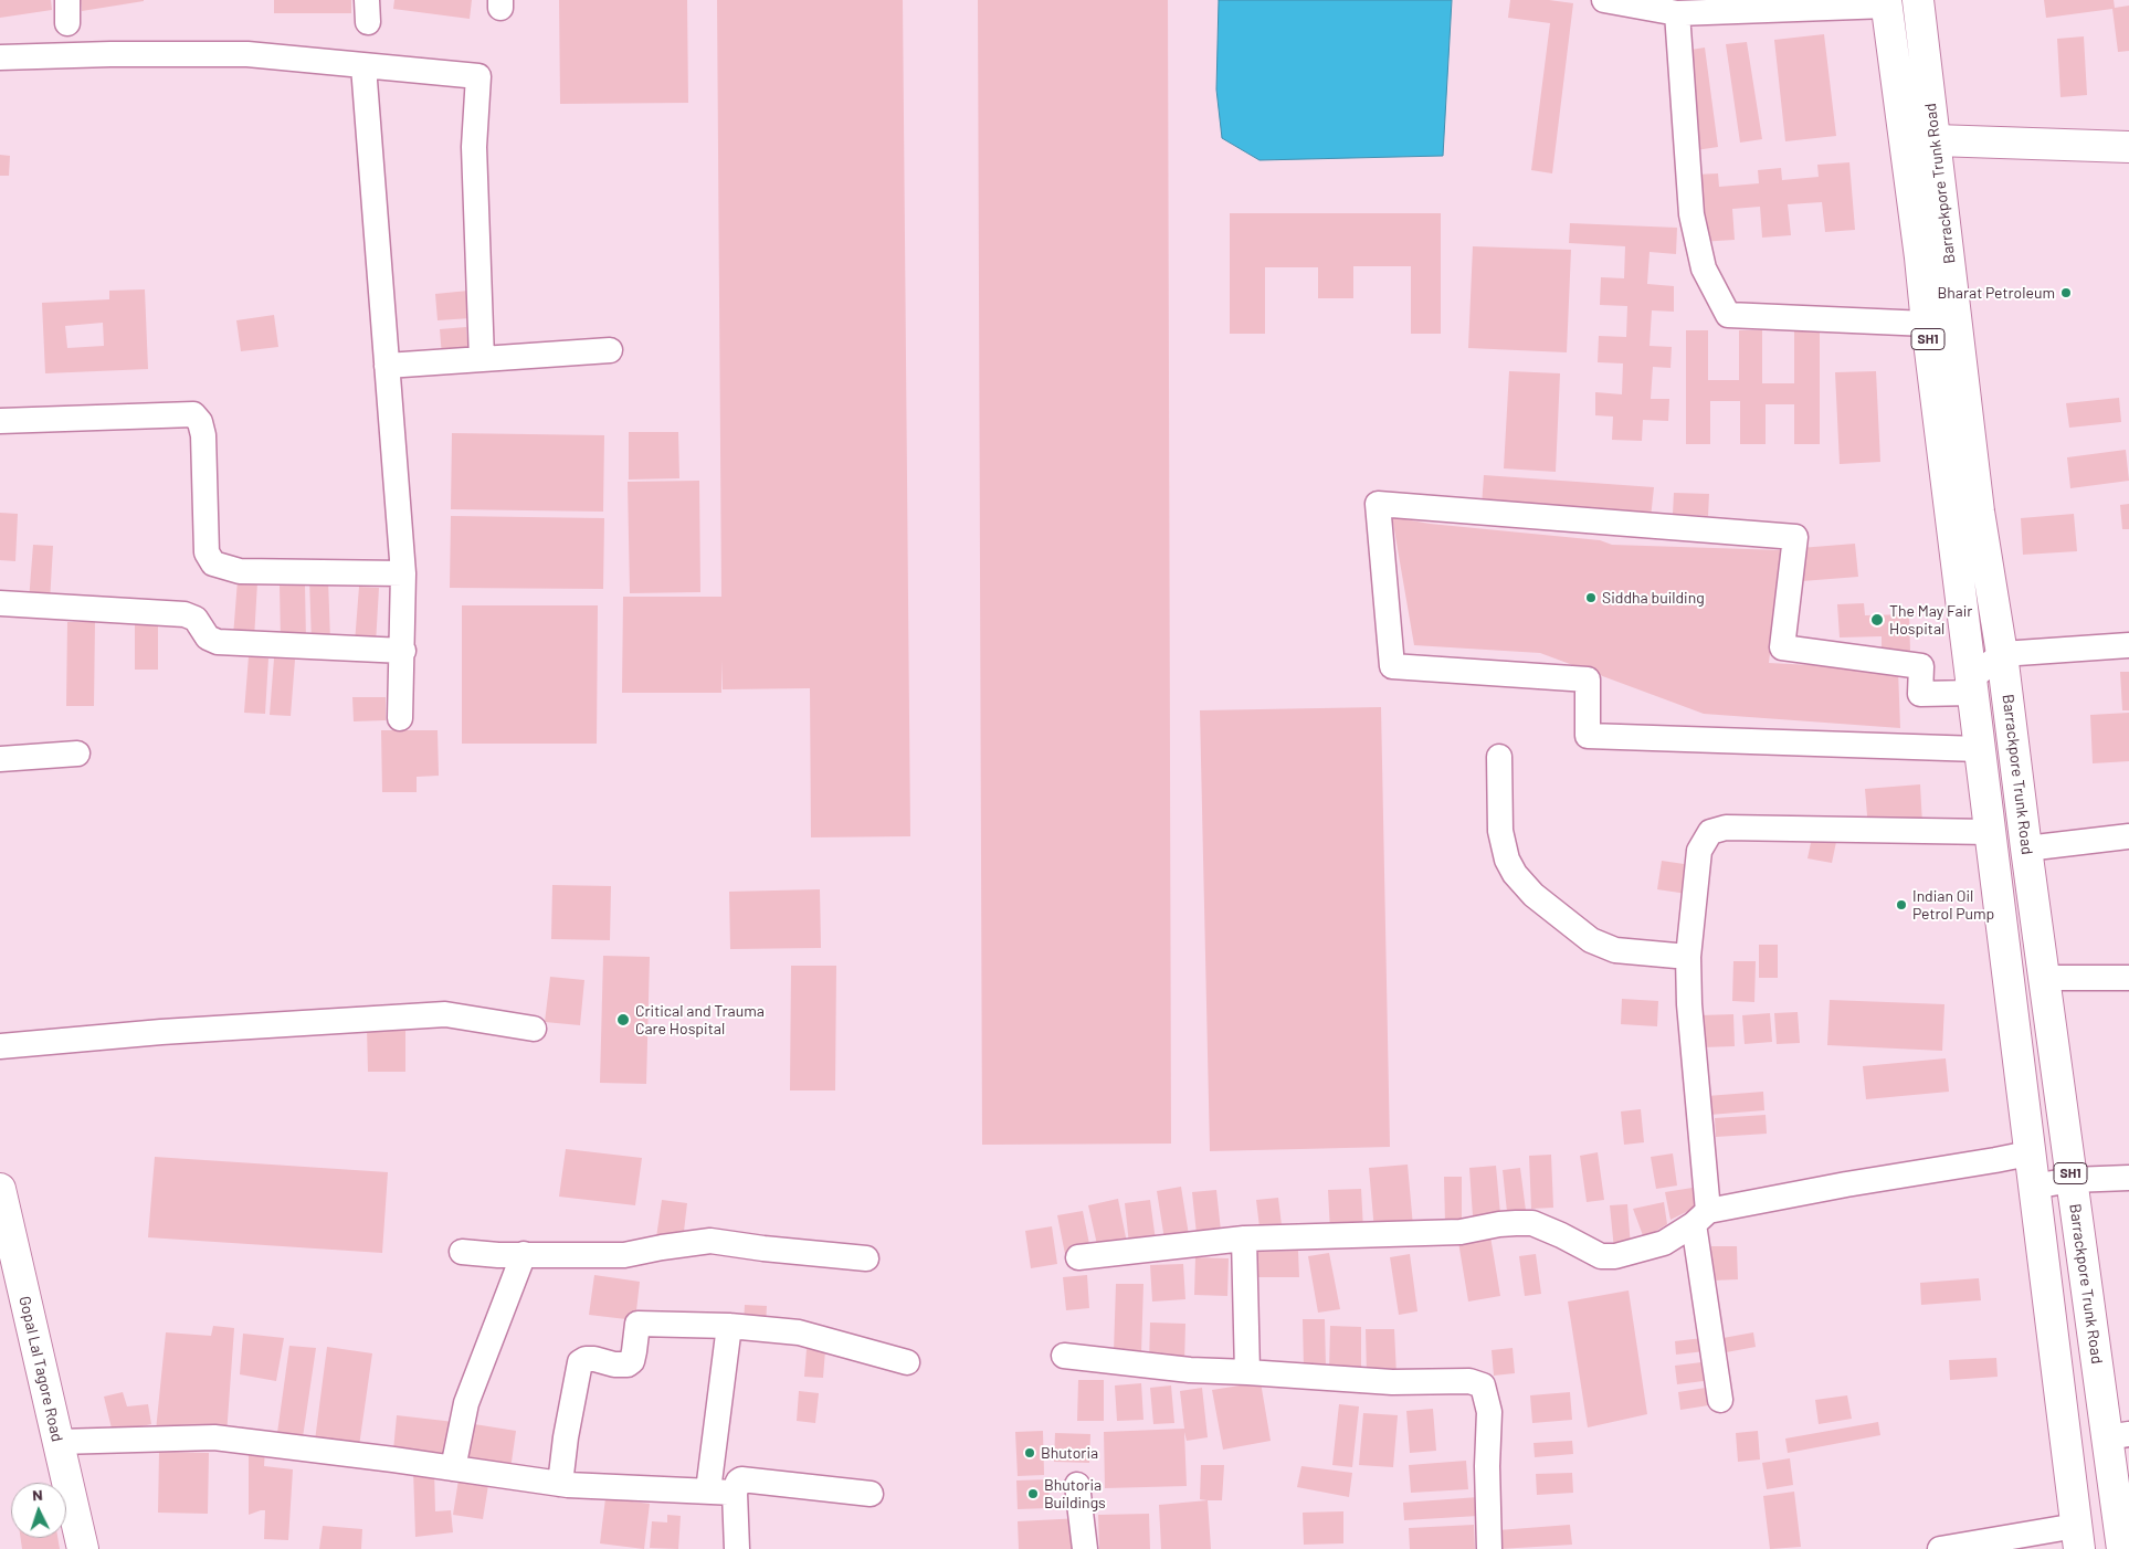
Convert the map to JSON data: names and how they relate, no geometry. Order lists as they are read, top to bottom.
{
  "streets": {
    "main road": ["Barrackpore Trunk Road", "SH1", "Gopal Lal Tagore Road"]
  },
  "places": [
    "Bharat Petroleum",
    "Siddha building",
    "The May Fair Hospital",
    "Indian Oil Petrol Pump",
    "Critical and Trauma Care Hospital",
    "Bhutoria",
    "Bhutoria Buildings"
  ],
  "north": "top"
}
